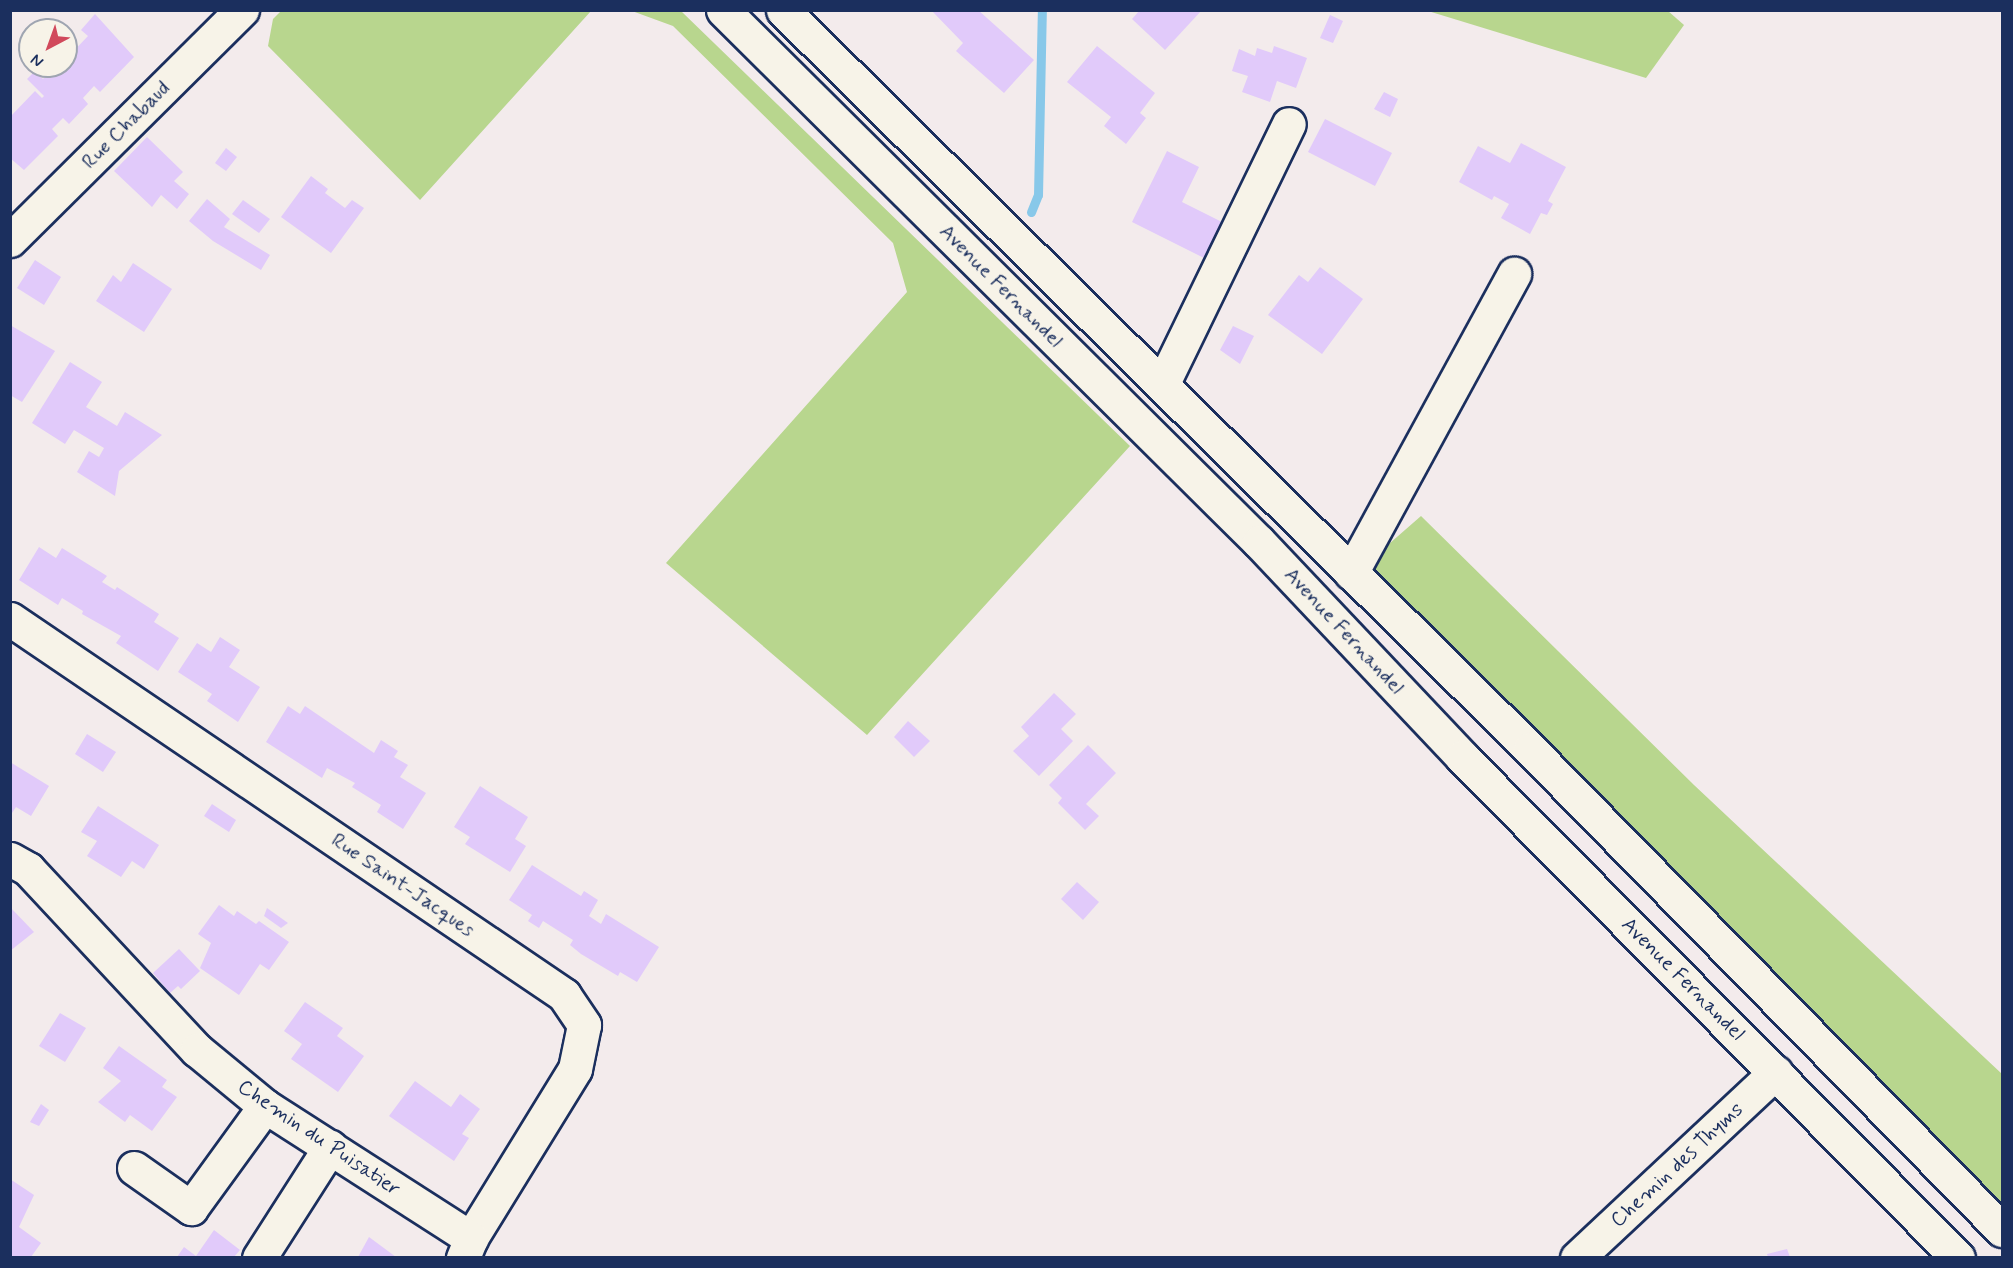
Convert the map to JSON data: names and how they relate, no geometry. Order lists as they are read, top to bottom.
{
  "streets": {
    "main road": [
      "Rue Chabaud",
      "Avenue Fernandel",
      "Rue Saint-Jacques",
      "Chemin du Puisatier",
      "Chemin des Thyms"
    ]
  },
  "crossings": [
    ["Avenue Fernandel", "Chemin des Thyms"],
    ["Rue Saint-Jacques", "Chemin du Puisatier"]
  ],
  "north": "bottom left"
}
